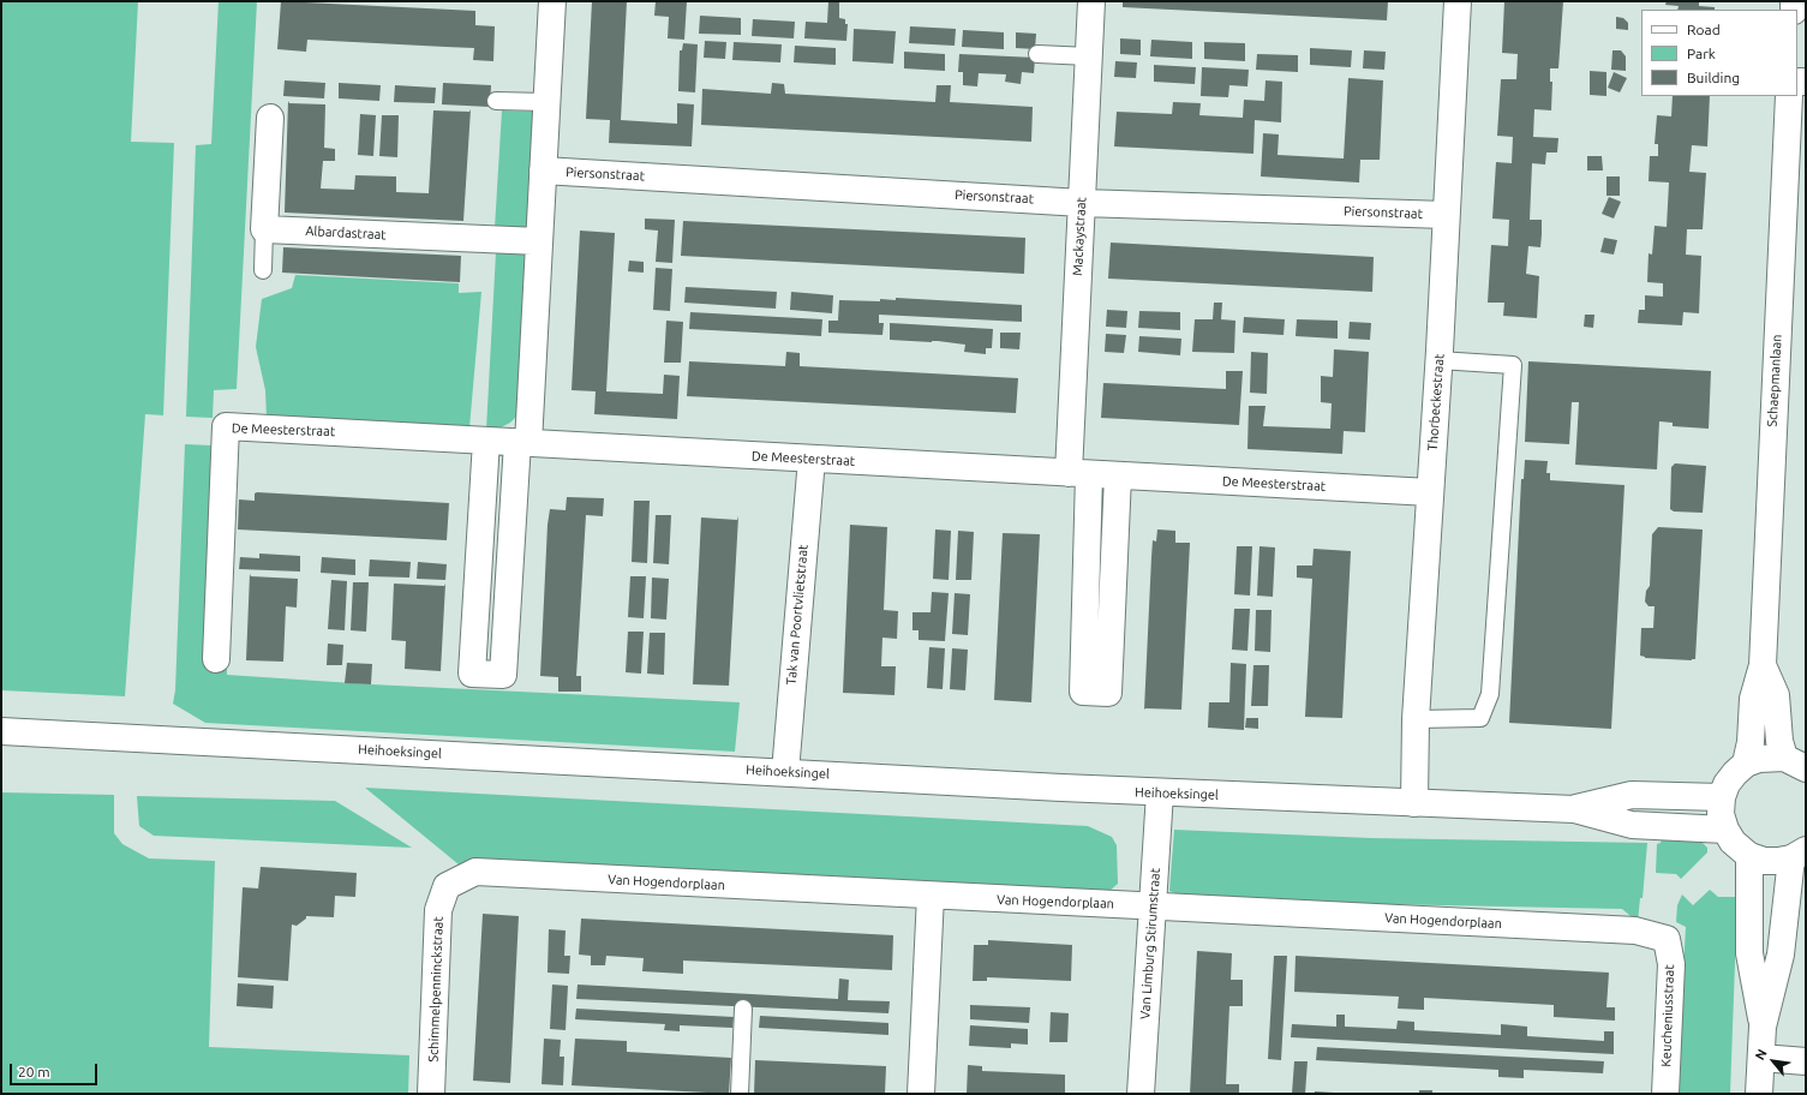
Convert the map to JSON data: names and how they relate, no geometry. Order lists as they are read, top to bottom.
{
  "streets": {
    "street": [
      "Piersonstraat",
      "Albardastraat",
      "Mackaystraat",
      "Schaepmanlaan",
      "Thorbeckestraat",
      "De Meesterstraat",
      "Tak van Poortvlietstraat",
      "Heihoeksingel",
      "Van Hogendorplaan",
      "Van Limburg Stirumstraat",
      "Schimmelpenninckstraat",
      "Keucheniusstraat"
    ]
  },
  "crossings": [
    ["Piersonstraat", "Mackaystraat"],
    ["Piersonstraat", "Thorbeckestraat"],
    ["Mackaystraat", "De Meesterstraat"],
    ["Thorbeckestraat", "De Meesterstraat"],
    ["Thorbeckestraat", "Heihoeksingel"],
    ["De Meesterstraat", "Tak van Poortvlietstraat"],
    ["Tak van Poortvlietstraat", "Heihoeksingel"],
    ["Heihoeksingel", "Van Limburg Stirumstraat"],
    ["Van Hogendorplaan", "Van Limburg Stirumstraat"],
    ["Van Hogendorplaan", "Schimmelpenninckstraat"],
    ["Van Hogendorplaan", "Keucheniusstraat"]
  ],
  "legend": ["Road", "Park", "Building"],
  "scale_bar": "20 m",
  "north": "top left"
}
